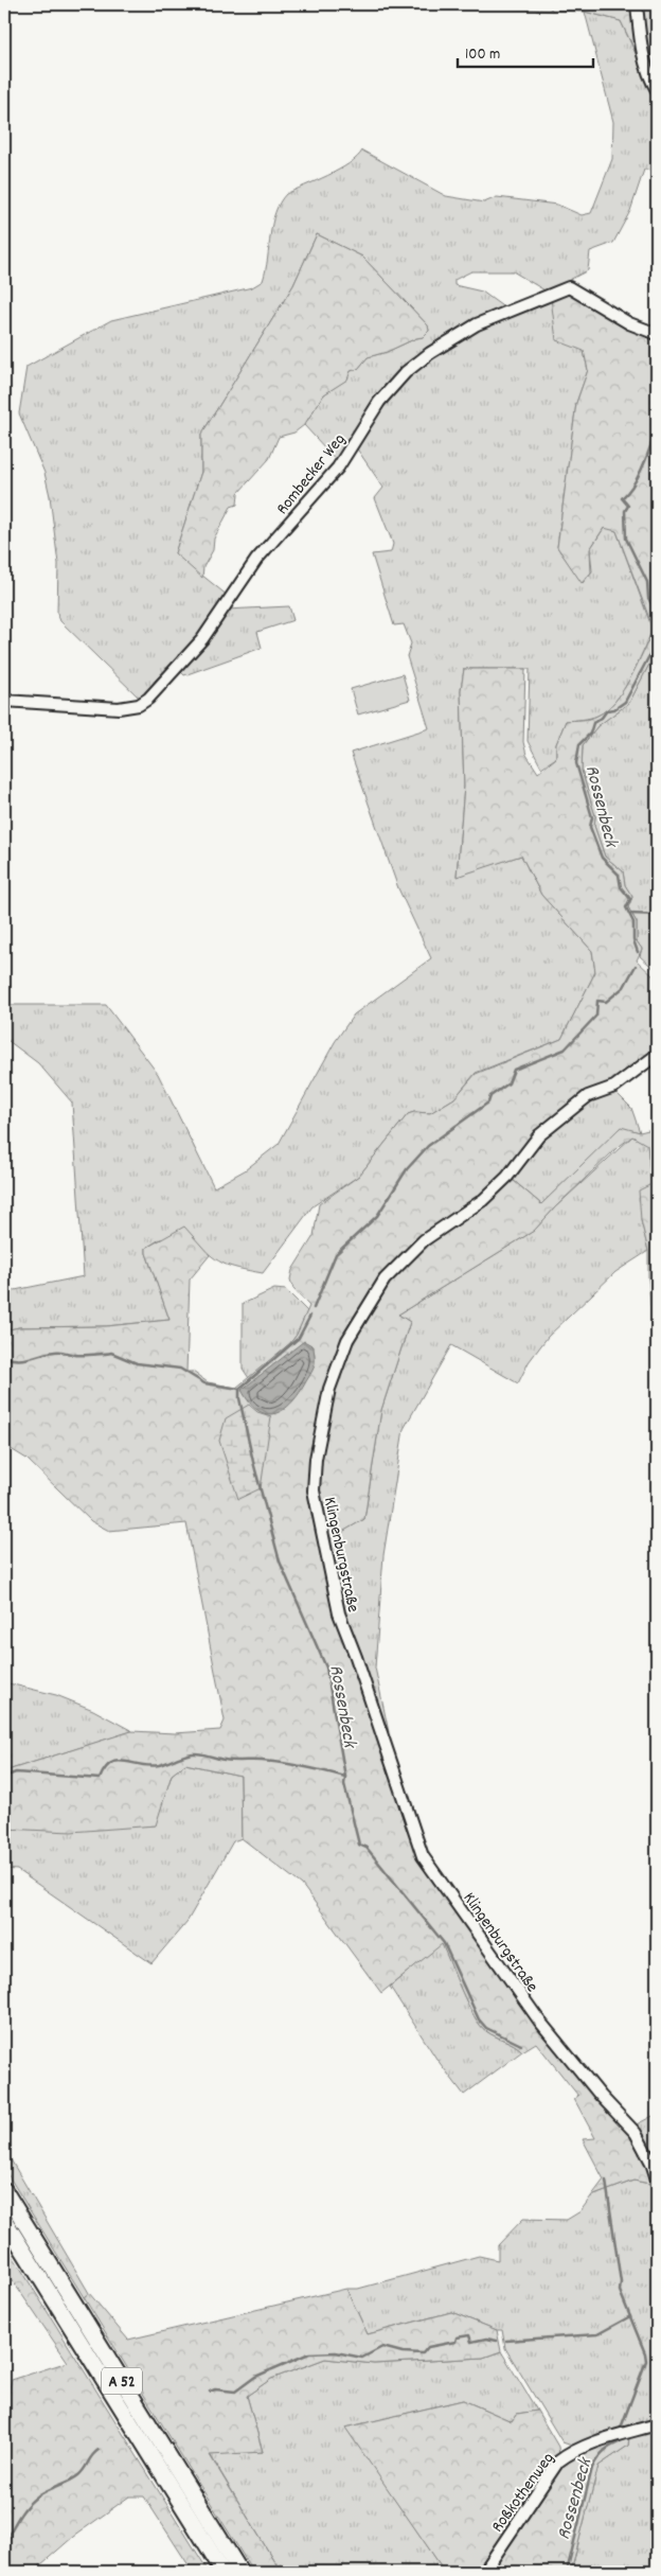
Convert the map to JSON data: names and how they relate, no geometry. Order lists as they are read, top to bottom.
{
  "streets": {
    "highway": ["A 52"],
    "street": ["Rombecker Weg", "Klingenburgstraße", "Roßkothenweg"]
  },
  "water": ["Rossenbeck"],
  "scale_bar": "100 m"
}
